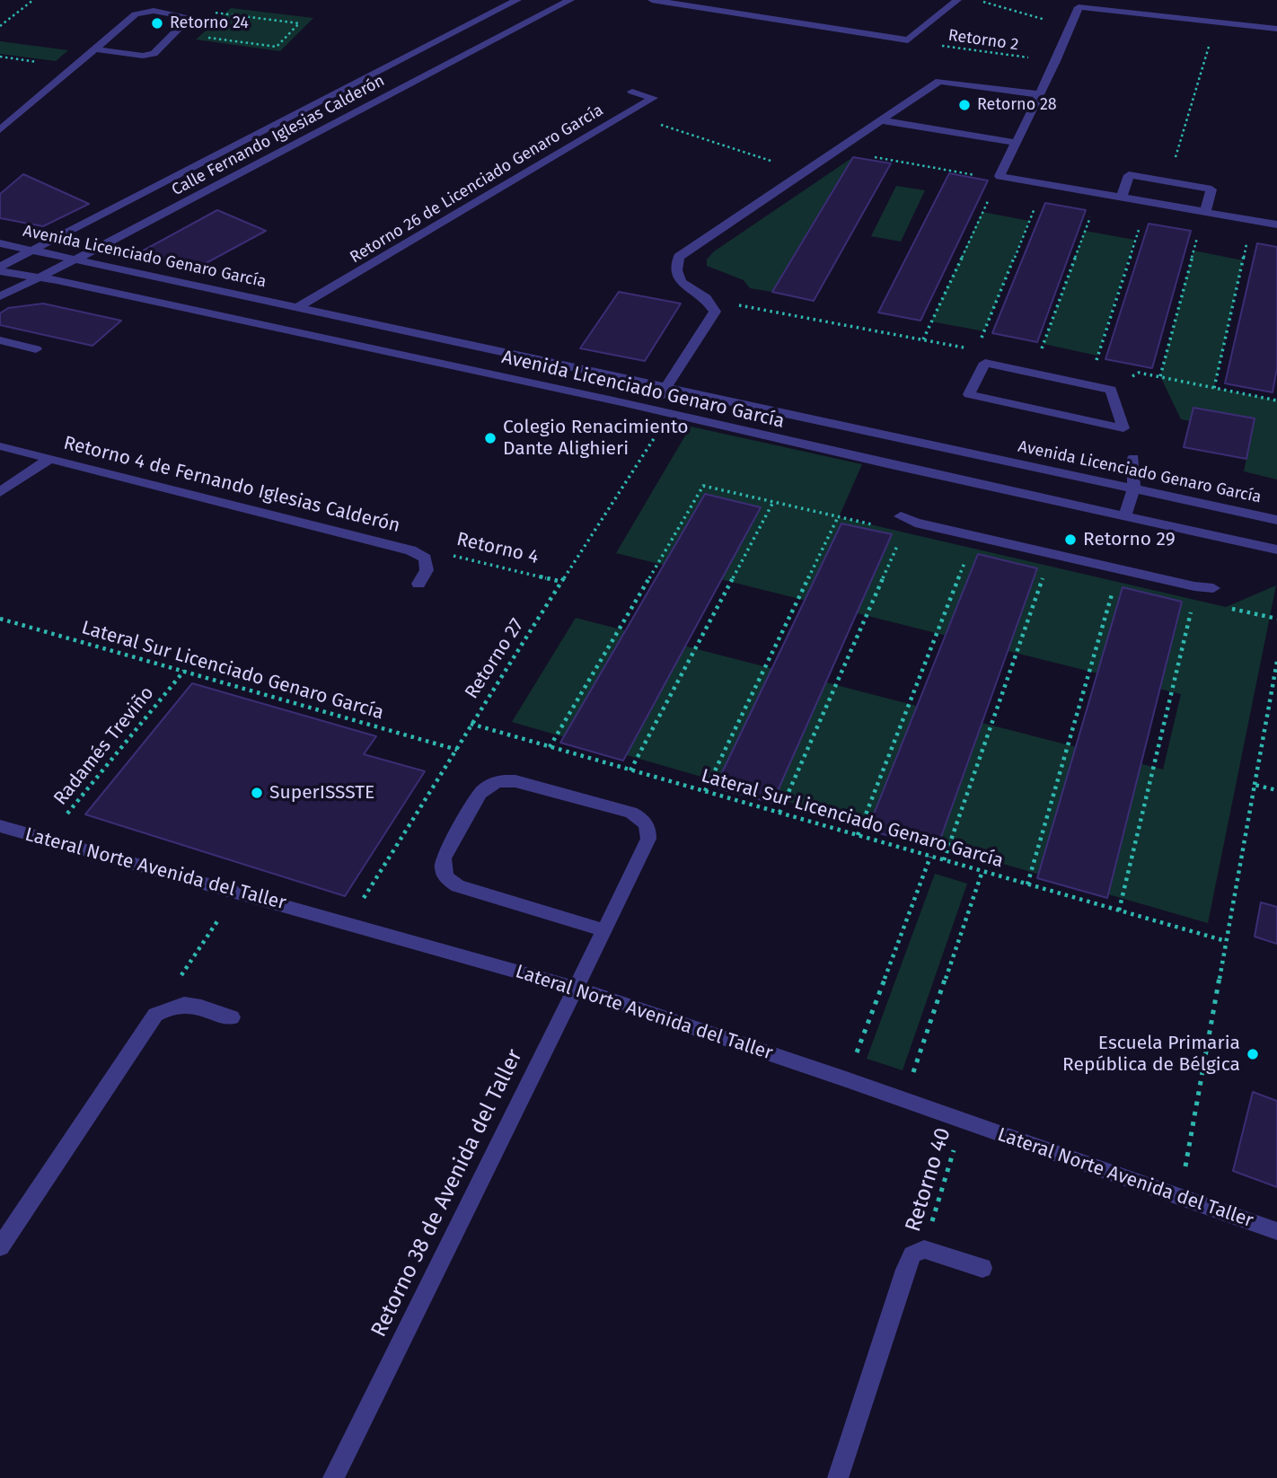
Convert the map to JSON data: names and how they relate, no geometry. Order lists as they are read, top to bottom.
{
  "streets": {
    "street": [
      "Calle Fernando Iglesias Calderón",
      "Retorno 26 de Licenciado Genaro García",
      "Avenida Licenciado Genaro García",
      "Retorno 4 de Fernando Iglesias Calderón",
      "Lateral Norte Avenida del Taller",
      "Retorno 38 de Avenida del Taller"
    ],
    "path": [
      "Retorno 2",
      "Retorno 4",
      "Retorno 27",
      "Lateral Sur Licenciado Genaro García",
      "Radamés Treviño",
      "Retorno 40"
    ]
  },
  "crossings": [
    ["Calle Fernando Iglesias Calderón", "Avenida Licenciado Genaro García"],
    ["Retorno 26 de Licenciado Genaro García", "Avenida Licenciado Genaro García"],
    ["Avenida Licenciado Genaro García", "Retorno 27"],
    ["Retorno 4 de Fernando Iglesias Calderón", "Retorno 4"],
    ["Retorno 4", "Retorno 27"],
    ["Retorno 27", "Lateral Sur Licenciado Genaro García"],
    ["Retorno 27", "Lateral Norte Avenida del Taller"],
    ["Lateral Sur Licenciado Genaro García", "Radamés Treviño"],
    ["Radamés Treviño", "Lateral Norte Avenida del Taller"],
    ["Lateral Norte Avenida del Taller", "Retorno 40"],
    ["Lateral Norte Avenida del Taller", "Retorno 38 de Avenida del Taller"]
  ],
  "places": [
    "Retorno 24",
    "Retorno 28",
    "Colegio Renacimiento Dante Alighieri",
    "Retorno 29",
    "SuperISSSTE",
    "Escuela Primaria República de Bélgica"
  ]
}
